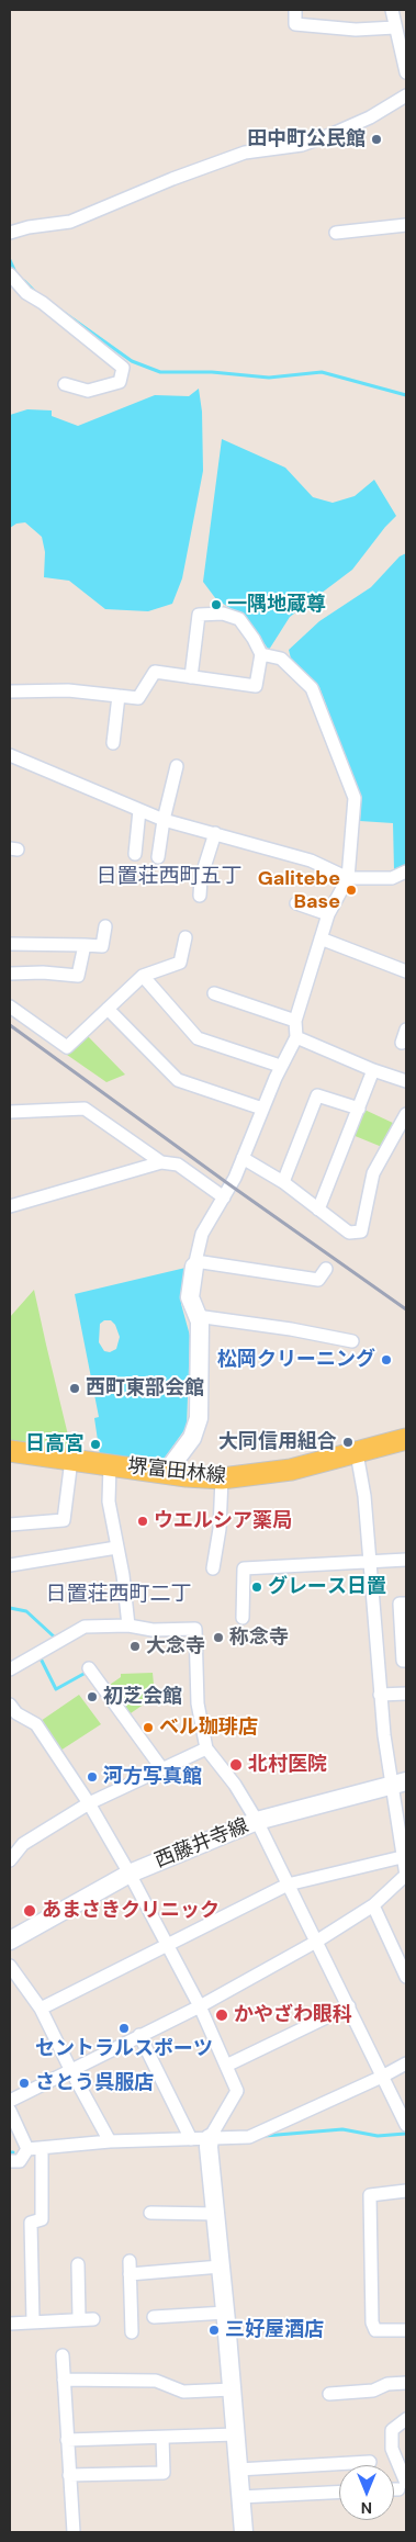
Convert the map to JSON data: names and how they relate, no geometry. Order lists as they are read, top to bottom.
{
  "streets": {
    "main road": ["堺富田林線"],
    "street": ["西藤井寺線"]
  },
  "districts": ["日置荘西町五丁", "日置荘西町二丁"],
  "places": [
    "田中町公民館",
    "一隅地蔵尊",
    "Galitebe Base",
    "松岡クリーニング",
    "西町東部会館",
    "大同信用組合",
    "日高宮",
    "ウエルシア薬局",
    "グレース日置",
    "称念寺",
    "大念寺",
    "初芝会館",
    "ベル珈琲店",
    "北村医院",
    "河方写真館",
    "あまさきクリニック",
    "かやざわ眼科",
    "セントラルスポーツ",
    "さとう呉服店",
    "三好屋酒店"
  ],
  "north": "bottom"
}
